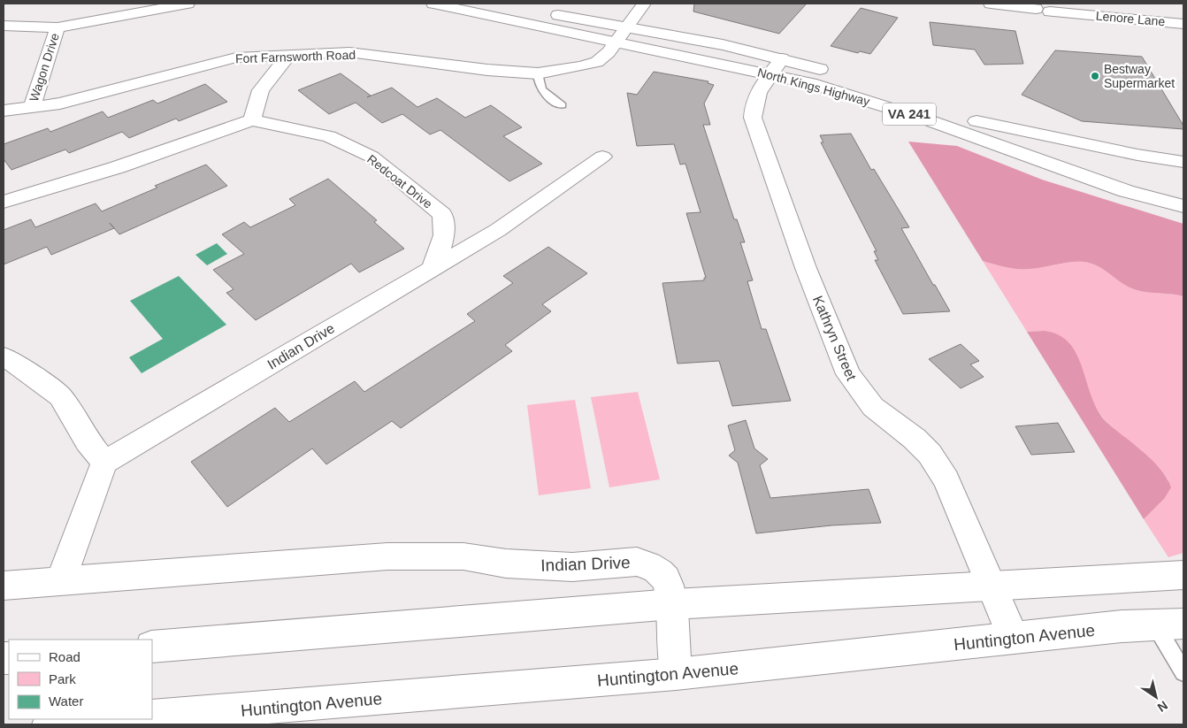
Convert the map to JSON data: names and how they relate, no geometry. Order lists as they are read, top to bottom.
{
  "streets": {
    "street": [
      "Lenore Lane",
      "Fort Farnsworth Road",
      "Wagon Drive",
      "North Kings Highway",
      "VA 241",
      "Redcoat Drive",
      "Kathryn Street",
      "Indian Drive",
      "Huntington Avenue"
    ]
  },
  "crossings": [
    ["Fort Farnsworth Road", "Wagon Drive"],
    ["Fort Farnsworth Road", "North Kings Highway"],
    ["North Kings Highway", "VA 241"],
    ["North Kings Highway", "Kathryn Street"],
    ["Redcoat Drive", "Indian Drive"],
    ["Kathryn Street", "Huntington Avenue"],
    ["Indian Drive", "Huntington Avenue"]
  ],
  "places": ["Bestway Supermarket"],
  "legend": ["Road", "Park", "Water"],
  "north": "bottom right"
}
